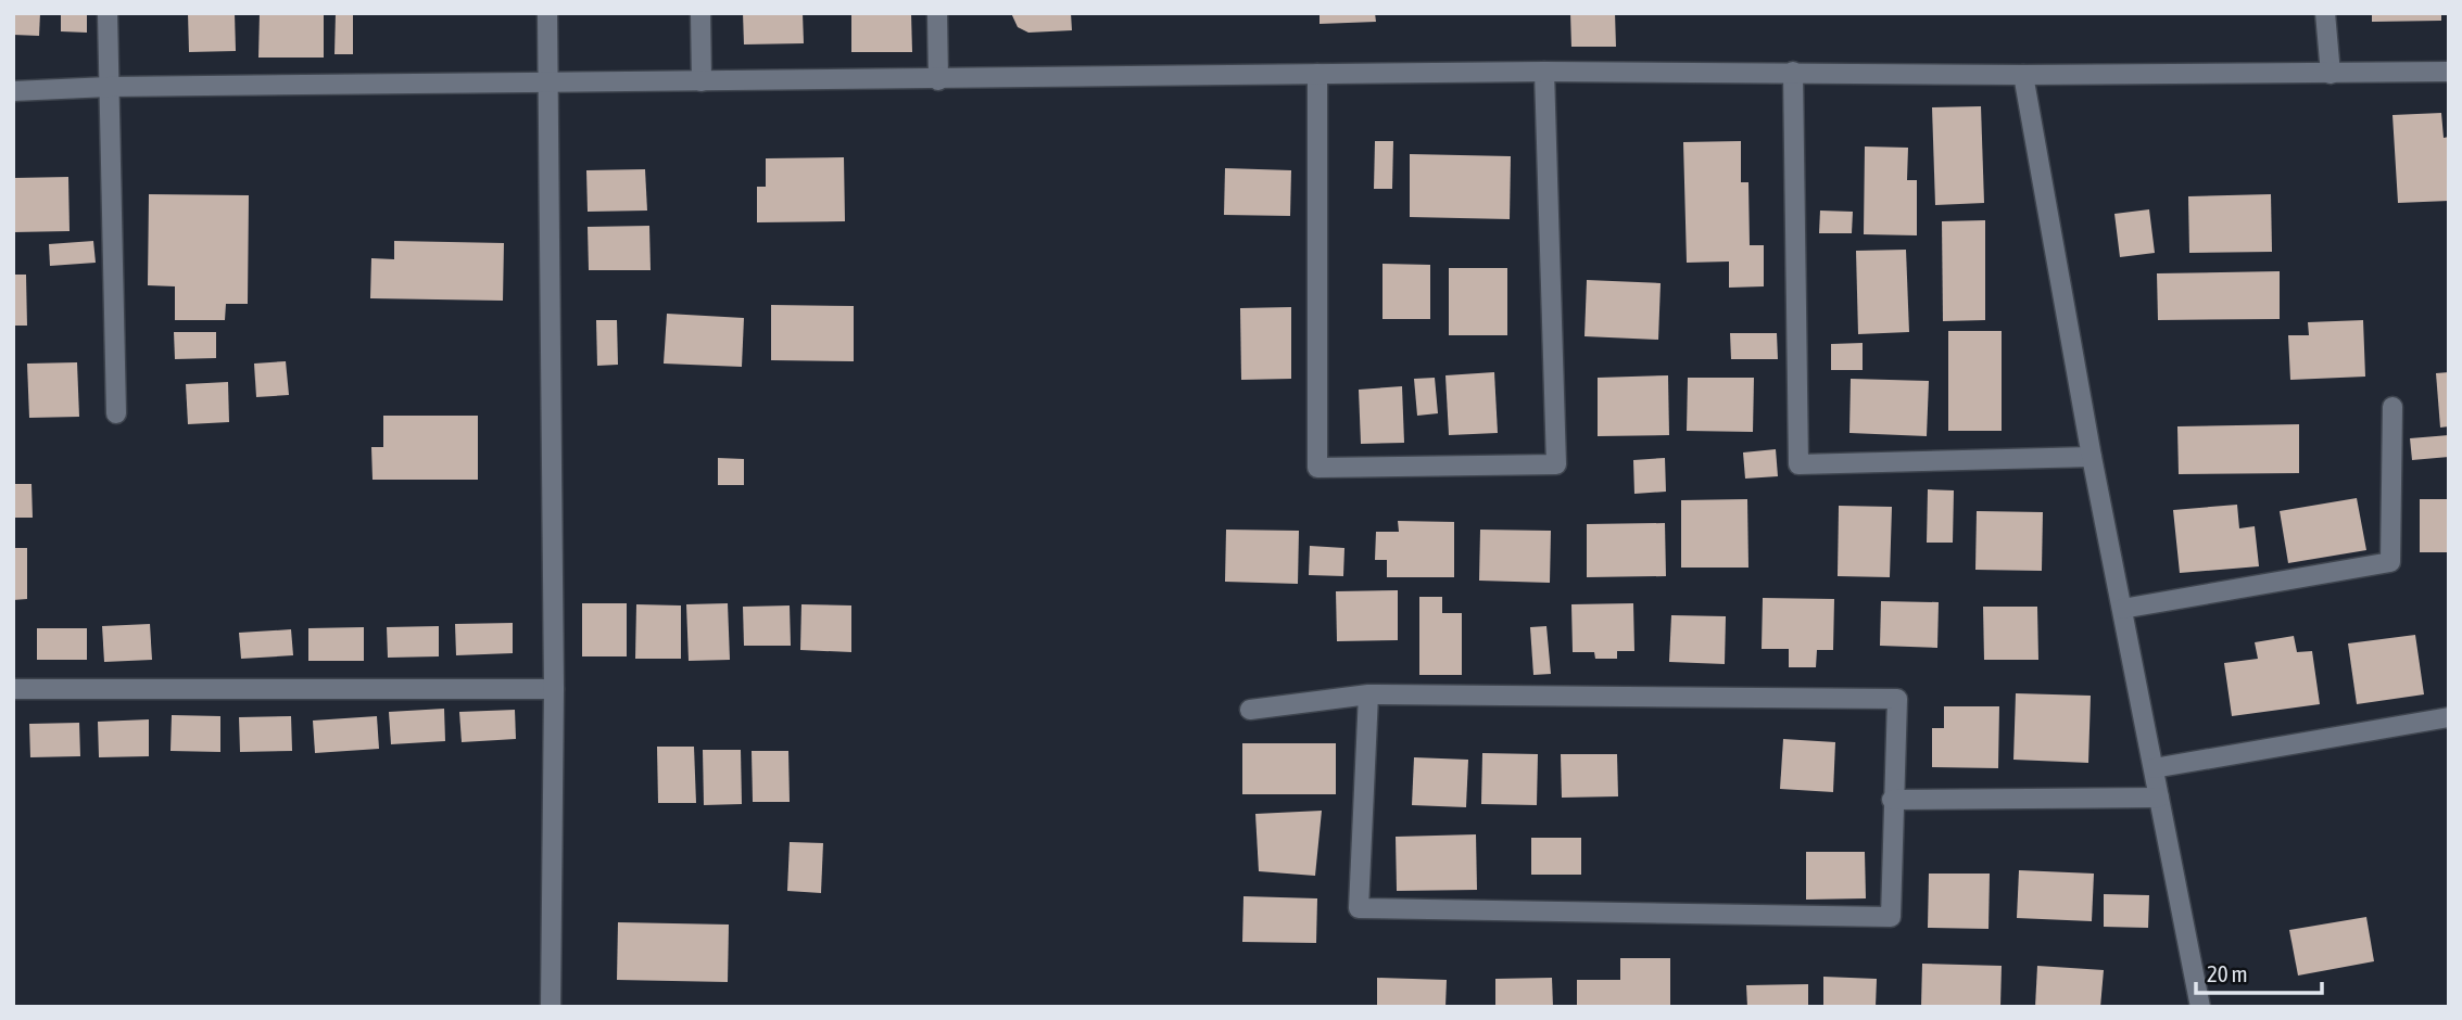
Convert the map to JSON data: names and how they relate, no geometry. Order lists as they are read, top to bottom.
{
  "scale_bar": "20 m"
}
